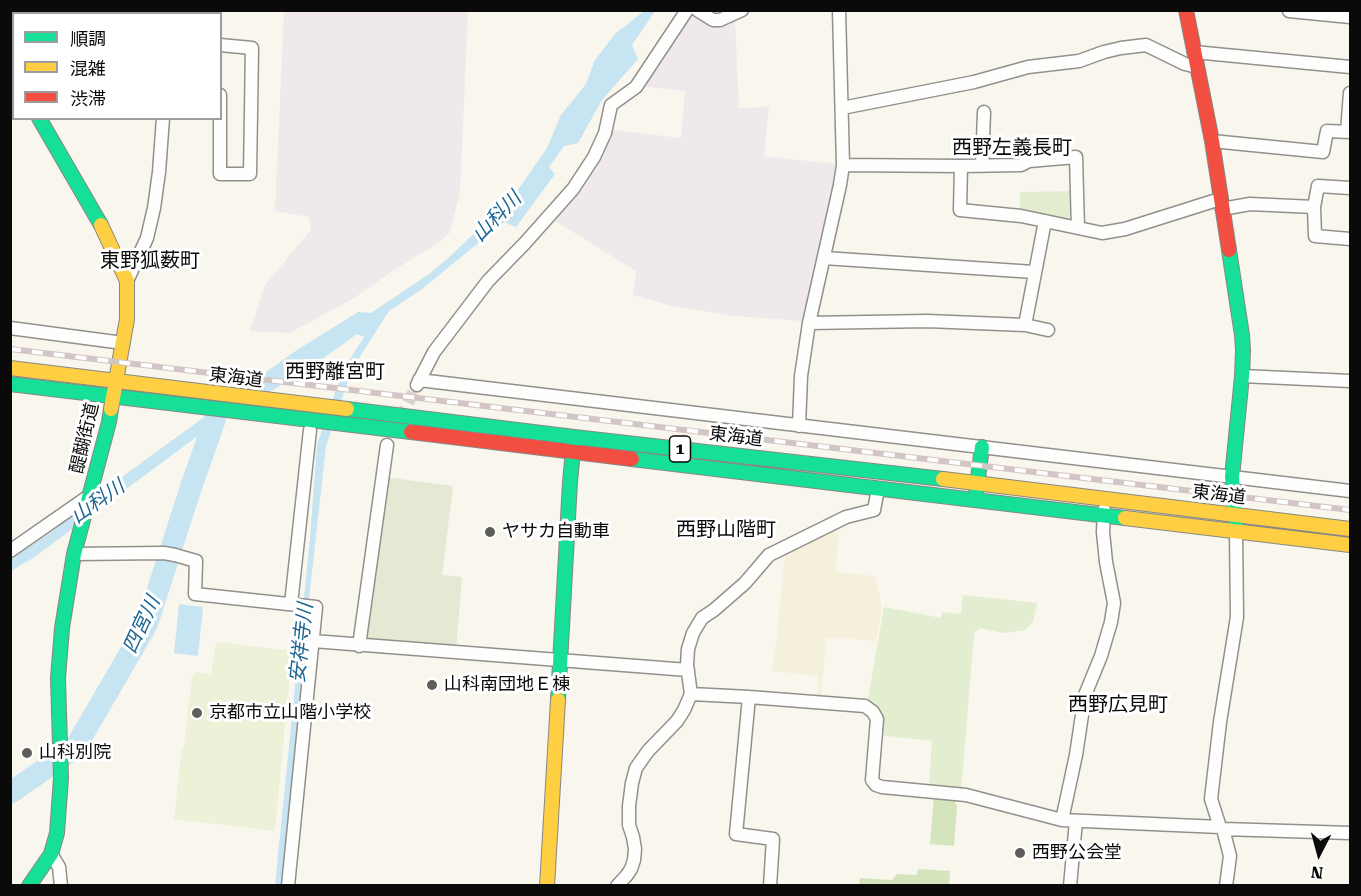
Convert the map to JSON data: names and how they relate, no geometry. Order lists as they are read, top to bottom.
{
  "streets": {
    "main road": ["東海道", "醍醐街道", "1"]
  },
  "crossings": [
    ["東海道", "醍醐街道"]
  ],
  "districts": [
    "西野左義長町",
    "東野狐薮町",
    "西野離宮町",
    "西野山階町",
    "西野広見町"
  ],
  "water": ["山科川", "四宮川", "安祥寺川"],
  "places": [
    "ヤサカ自動車",
    "山科南団地Ｅ棟",
    "京都市立山階小学校",
    "山科別院",
    "西野公会堂"
  ],
  "legend": ["順調", "混雑", "渋滞"],
  "north": "bottom"
}
